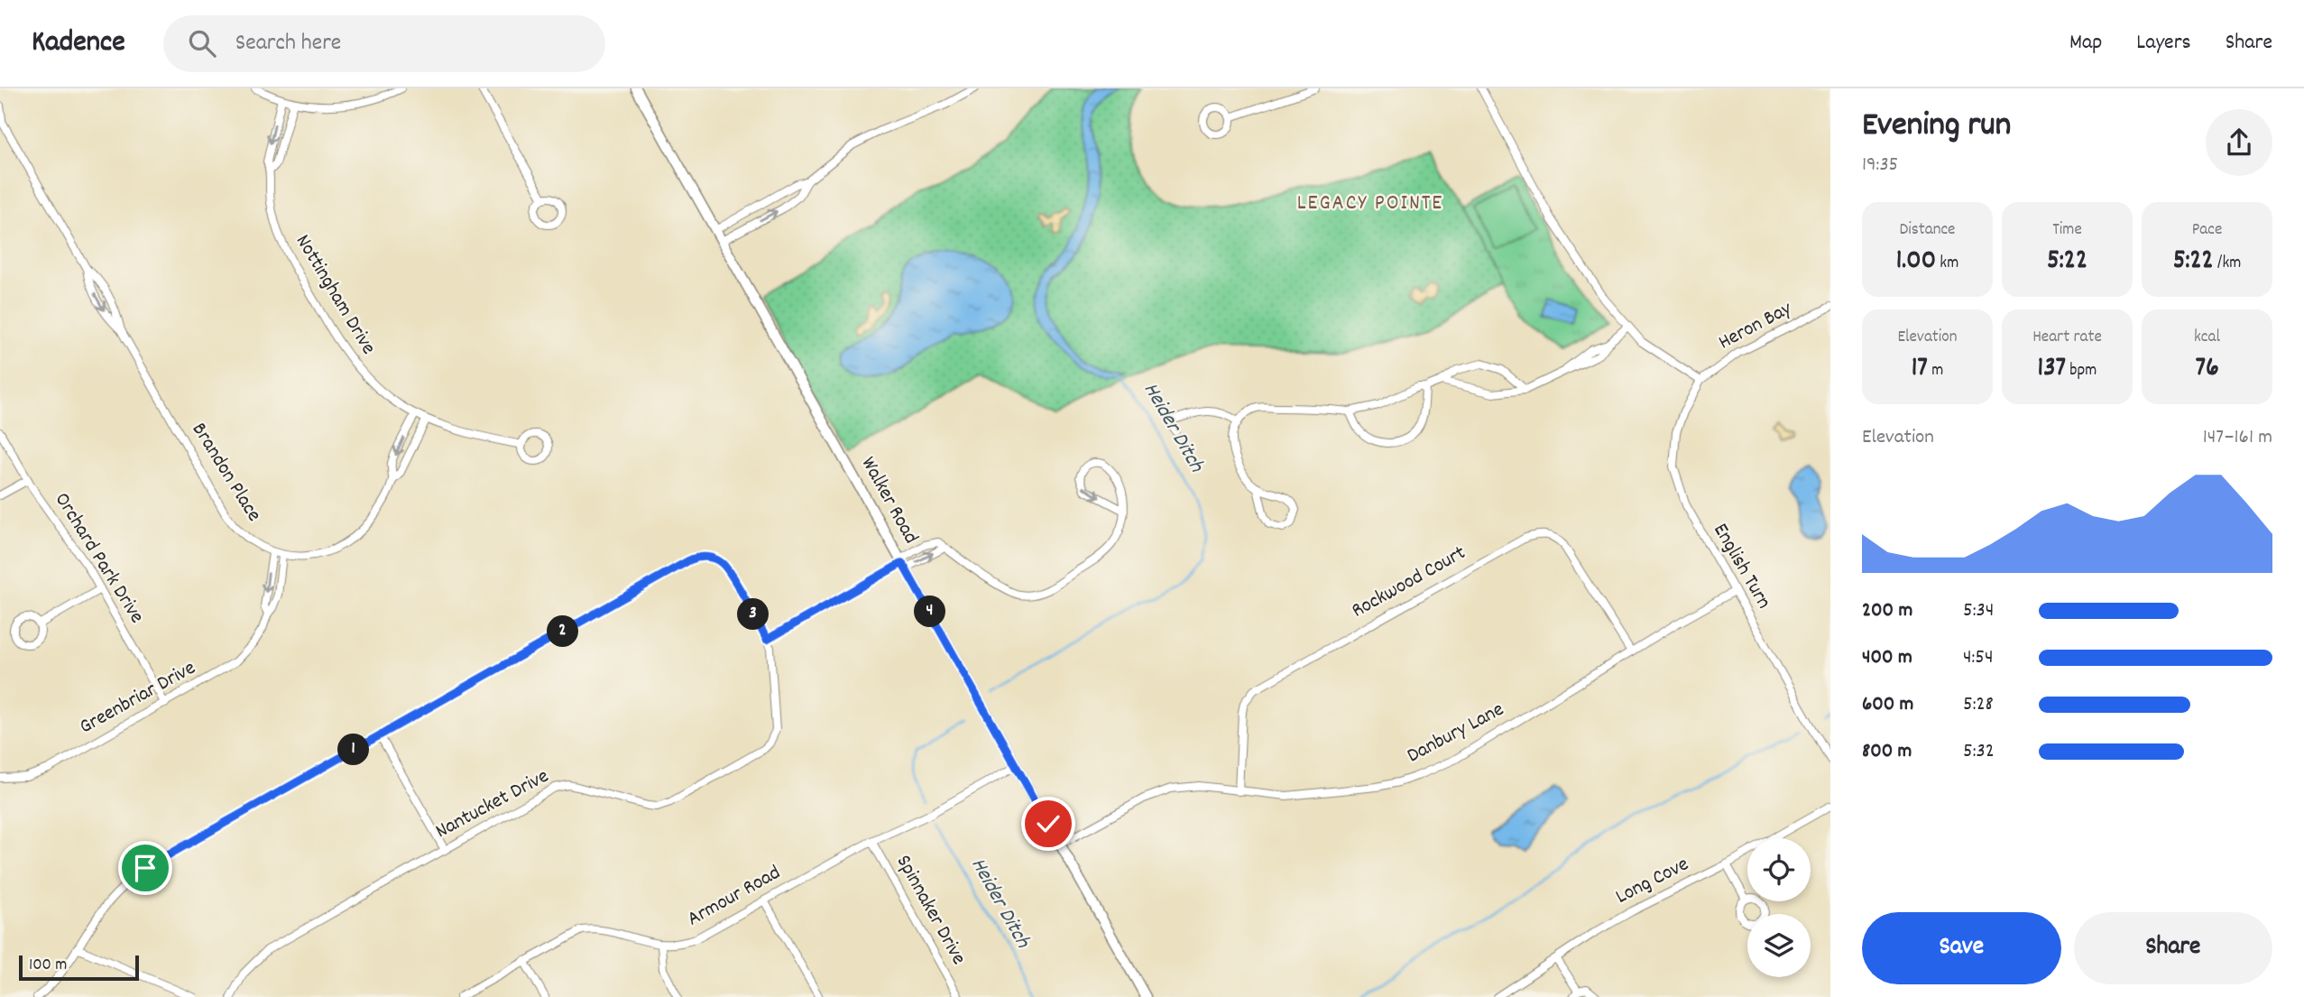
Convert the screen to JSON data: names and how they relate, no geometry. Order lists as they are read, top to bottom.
{
  "streets": {
    "street": [
      "Nottingham Drive",
      "Heron Bay",
      "Brandon Place",
      "Walker Road",
      "Orchard Park Drive",
      "English Turn",
      "Rockwood Court",
      "Greenbriar Drive",
      "Danbury Lane",
      "Nantucket Drive",
      "Long Cove",
      "Armour Road",
      "Spinnaker Drive"
    ]
  },
  "crossings": [
    ["Nottingham Drive", "Brandon Place"],
    ["Heron Bay", "English Turn"],
    ["Brandon Place", "Greenbriar Drive"],
    ["Walker Road", "Danbury Lane"],
    ["Walker Road", "Armour Road"],
    ["Orchard Park Drive", "Greenbriar Drive"],
    ["English Turn", "Danbury Lane"],
    ["Rockwood Court", "Danbury Lane"],
    ["Armour Road", "Spinnaker Drive"]
  ],
  "districts": ["LEGACY POINTE"],
  "water": ["Heider Ditch"],
  "scale_bar": "100 m",
  "page": {
    "header": "Kadence",
    "search": "Search here",
    "nav": ["Map", "Layers", "Share"],
    "heading": ["Evening run", "19:35"],
    "stats": [
      ["Distance", "1.00 km"],
      ["Time", "5:22"],
      ["Pace", "5:22 /km"],
      ["Elevation", "17 m"],
      ["Heart rate", "137 bpm"],
      ["kcal", "76"]
    ],
    "chart": ["Elevation", "147–161 m"],
    "list": [
      {
        "name": "200 m",
        "note": "5:34"
      },
      {
        "name": "400 m",
        "note": "4:54"
      },
      {
        "name": "600 m",
        "note": "5:28"
      },
      {
        "name": "800 m",
        "note": "5:32"
      }
    ],
    "pins": [
      "4",
      "3",
      "2",
      "1"
    ],
    "buttons": ["Save", "Share"],
    "scale": "100 m"
  }
}
